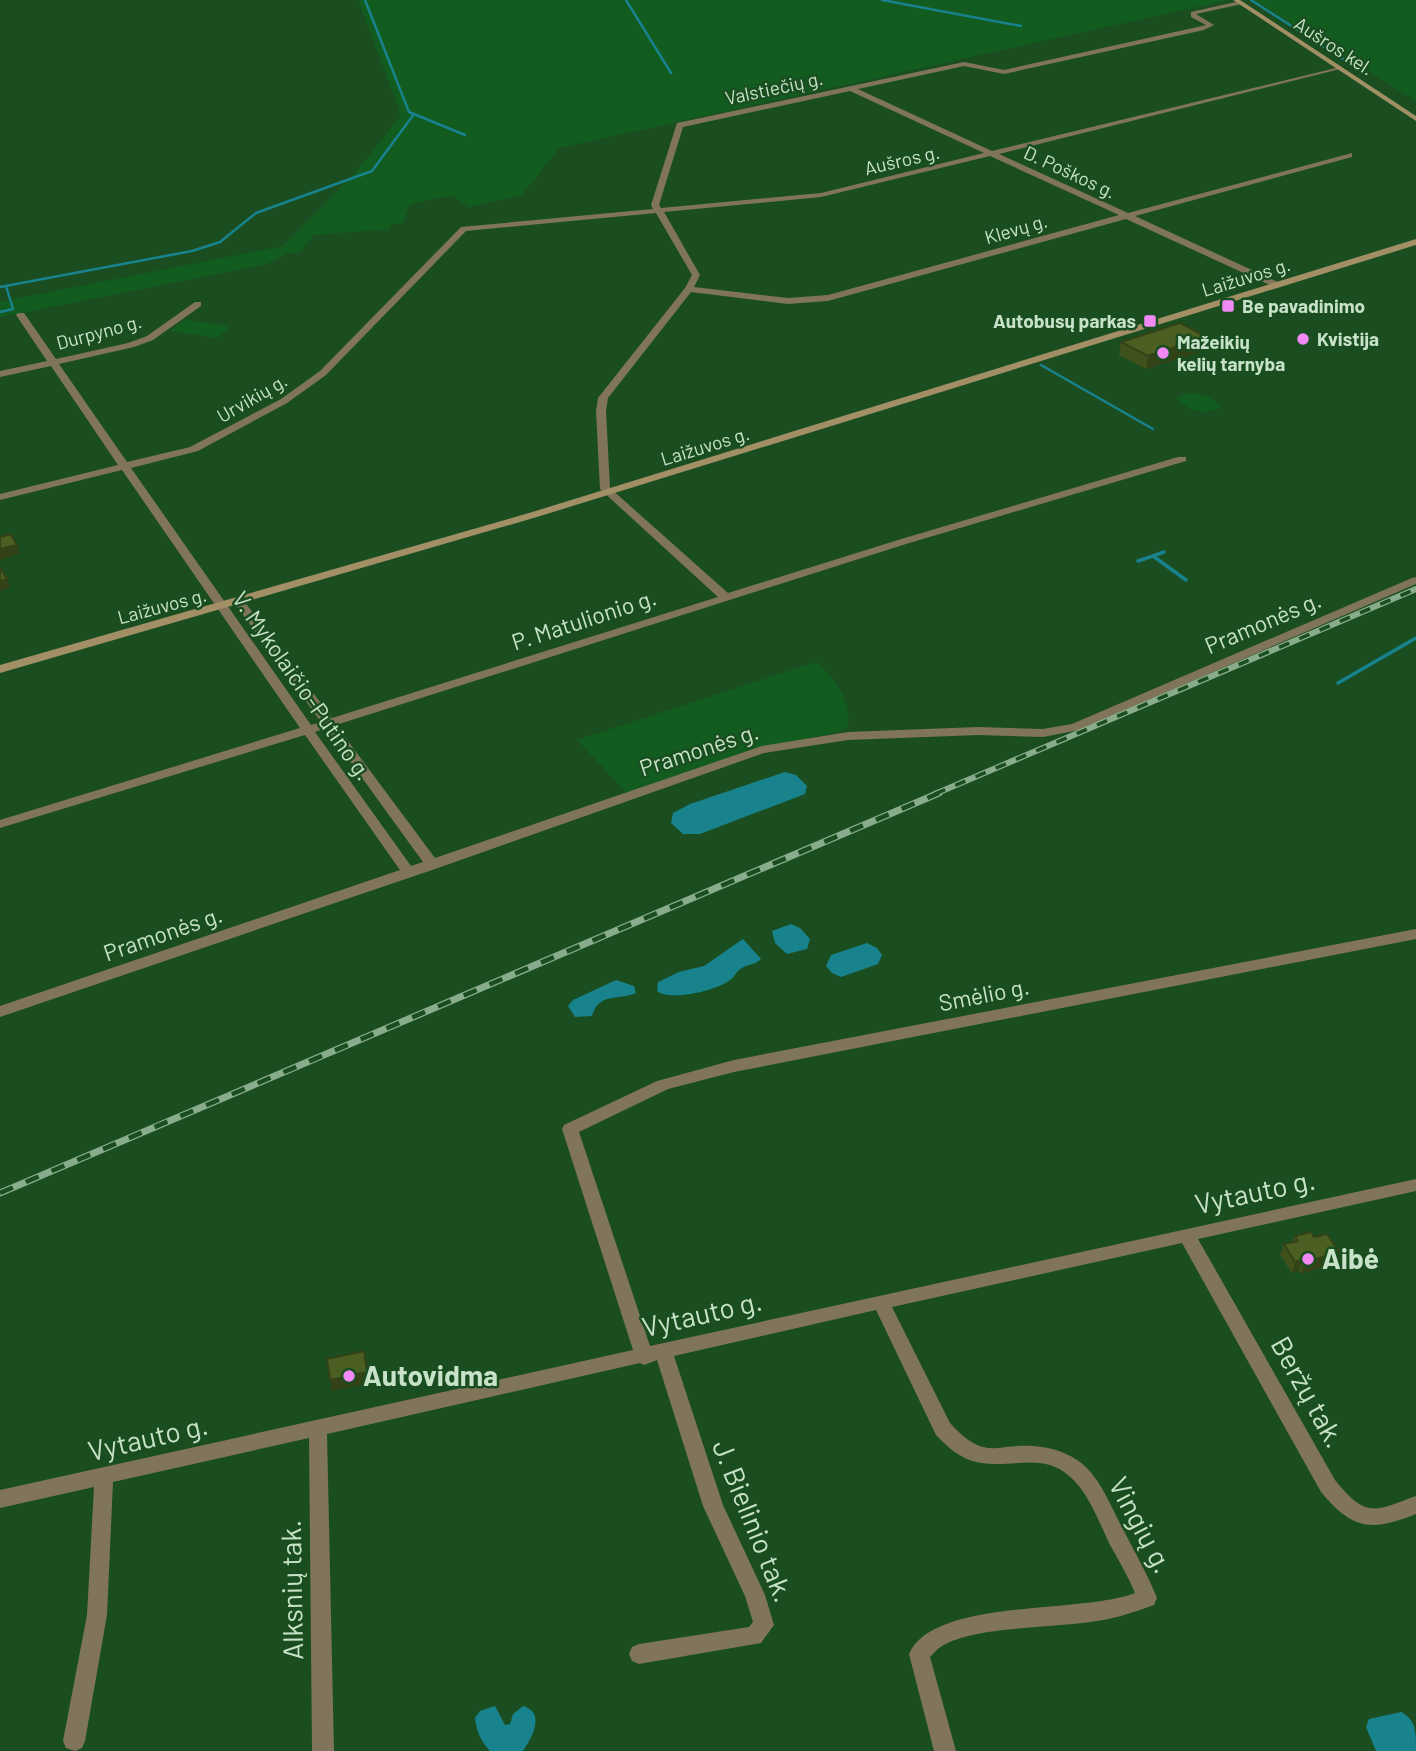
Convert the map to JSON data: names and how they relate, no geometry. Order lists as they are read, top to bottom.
{
  "streets": {
    "main road": ["Aušros kel.", "Laižuvos g."],
    "street": [
      "Valstiečių g.",
      "Aušros g.",
      "D. Poškos g.",
      "Klevų g.",
      "Durpyno g.",
      "Urvikių g.",
      "P. Matulionio g.",
      "Pramonės g.",
      "V. Mykolaičio-Putino g.",
      "Smėlio g.",
      "Vytauto g.",
      "Beržų tak.",
      "J. Bielinio tak.",
      "Vingių g.",
      "Alksnių tak."
    ]
  },
  "crossings": [
    ["Aušros kel.", "Valstiečių g."],
    ["Aušros kel.", "Aušros g."],
    ["Valstiečių g.", "Aušros g."],
    ["Valstiečių g.", "D. Poškos g."],
    ["Aušros g.", "D. Poškos g."],
    ["Aušros g.", "Urvikių g."],
    ["D. Poškos g.", "Klevų g."],
    ["D. Poškos g.", "Laižuvos g."],
    ["Laižuvos g.", "V. Mykolaičio-Putino g."],
    ["Durpyno g.", "V. Mykolaičio-Putino g."],
    ["Urvikių g.", "V. Mykolaičio-Putino g."],
    ["P. Matulionio g.", "V. Mykolaičio-Putino g."],
    ["Pramonės g.", "V. Mykolaičio-Putino g."],
    ["Smėlio g.", "Vytauto g."],
    ["Vytauto g.", "Beržų tak."],
    ["Vytauto g.", "J. Bielinio tak."],
    ["Vytauto g.", "Vingių g."],
    ["Vytauto g.", "Alksnių tak."]
  ],
  "places": {
    "transit": ["Be pavadinimo", "Autobusų parkas"],
    "other": [
      "Kvistija",
      "Mažeikių kelių tarnyba",
      "Aibė",
      "Autovidma"
    ]
  }
}
